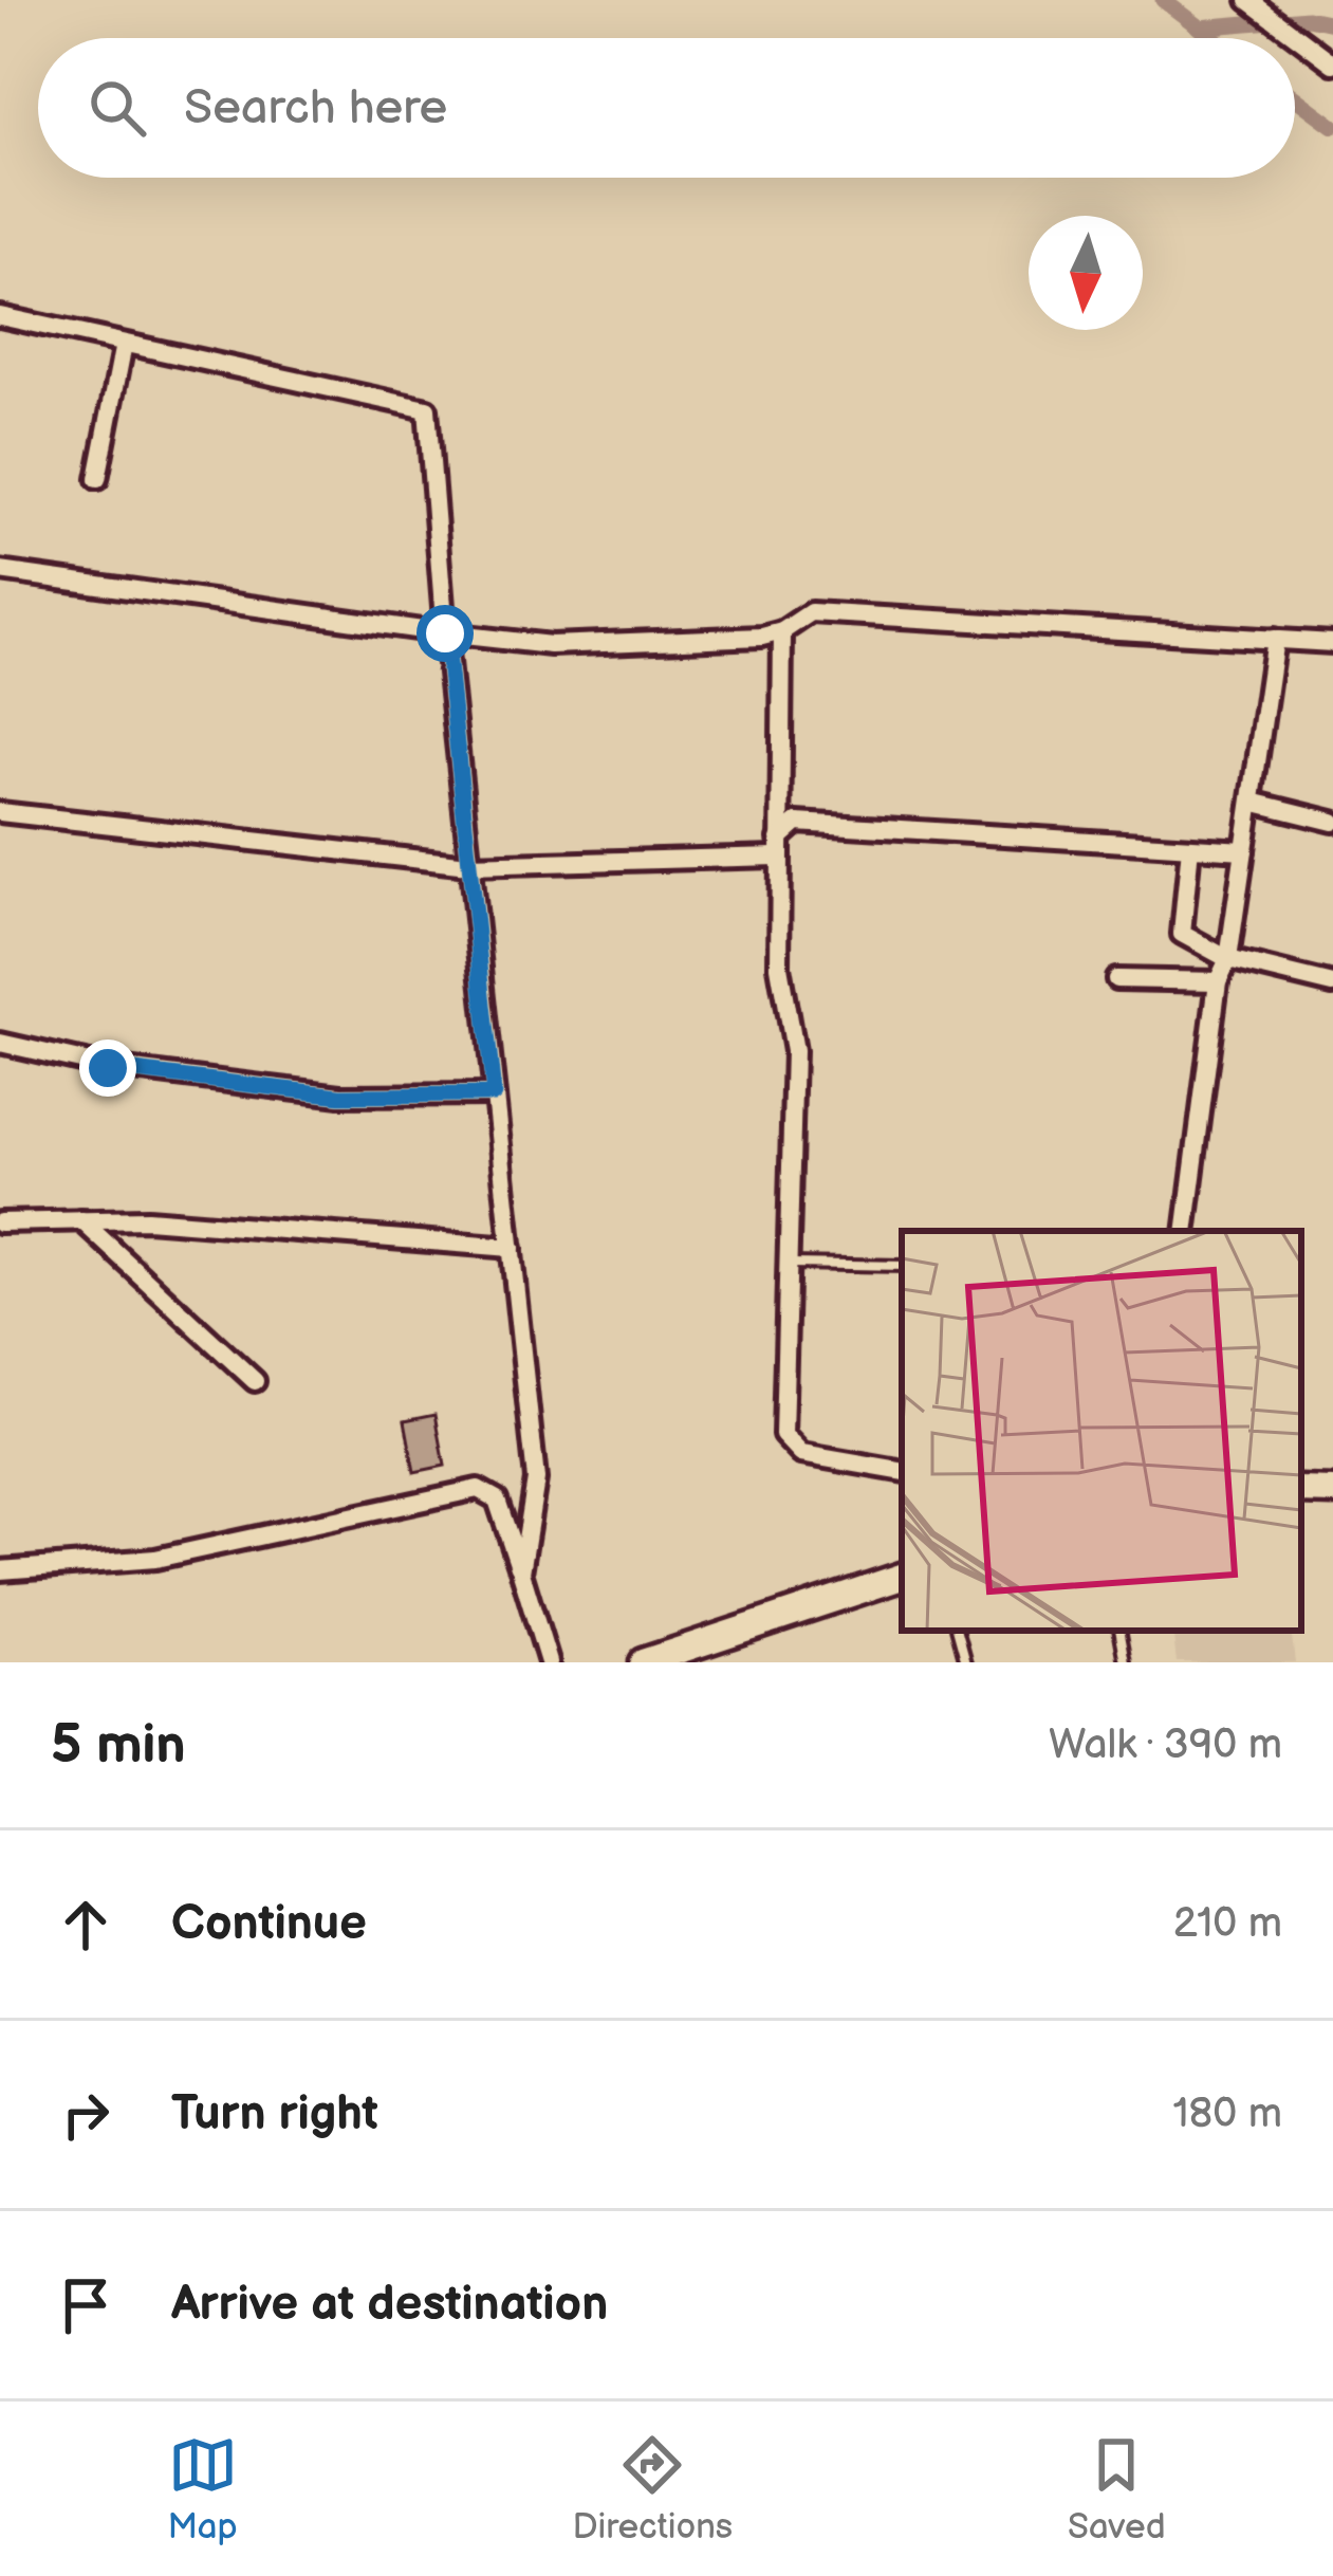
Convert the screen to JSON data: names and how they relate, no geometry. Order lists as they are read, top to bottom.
{
  "north": "bottom",
  "page": {
    "search": "Search here",
    "heading": ["5 min", "Walk · 390 m"],
    "list": [
      ["Continue", "210 m"],
      ["Turn right", "180 m"],
      "Arrive at destination"
    ],
    "nav": ["Map", "Directions", "Saved"]
  }
}
